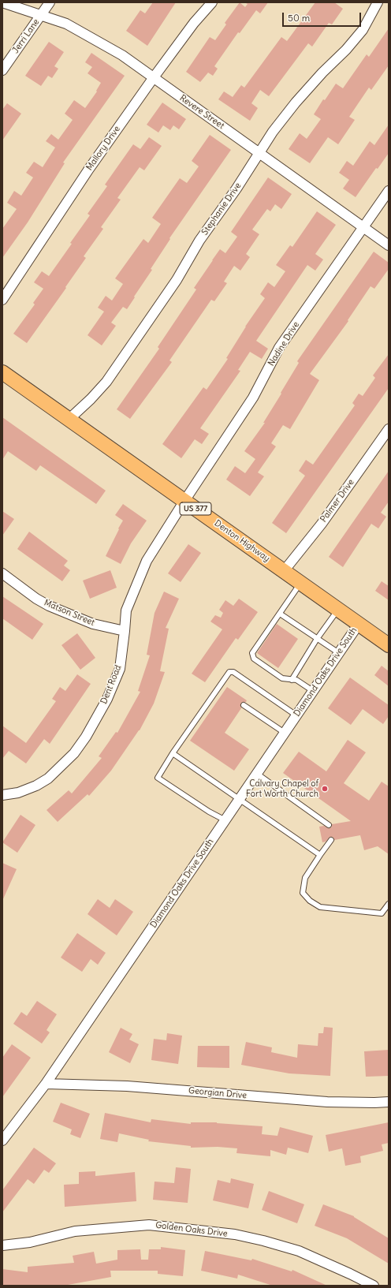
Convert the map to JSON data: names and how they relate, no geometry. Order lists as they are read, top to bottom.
{
  "streets": {
    "main road": ["US 377", "Denton Highway"],
    "street": [
      "Jerri Lane",
      "Revere Street",
      "Mallory Drive",
      "Stephanie Drive",
      "Nadine Drive",
      "Palmer Drive",
      "Matson Street",
      "Diamond Oaks Drive South",
      "Dent Road",
      "Georgian Drive",
      "Golden Oaks Drive"
    ]
  },
  "crossings": [
    ["Jerri Lane", "Revere Street"],
    ["Revere Street", "Mallory Drive"],
    ["Revere Street", "Stephanie Drive"],
    ["Revere Street", "Nadine Drive"],
    ["Stephanie Drive", "Denton Highway"],
    ["Nadine Drive", "Denton Highway"],
    ["Nadine Drive", "Dent Road"],
    ["Palmer Drive", "Denton Highway"],
    ["Denton Highway", "Diamond Oaks Drive South"],
    ["Denton Highway", "Dent Road"],
    ["Matson Street", "Dent Road"],
    ["Diamond Oaks Drive South", "Georgian Drive"]
  ],
  "places": ["Calvary Chapel of Fort Worth Church"],
  "scale_bar": "50 m"
}
